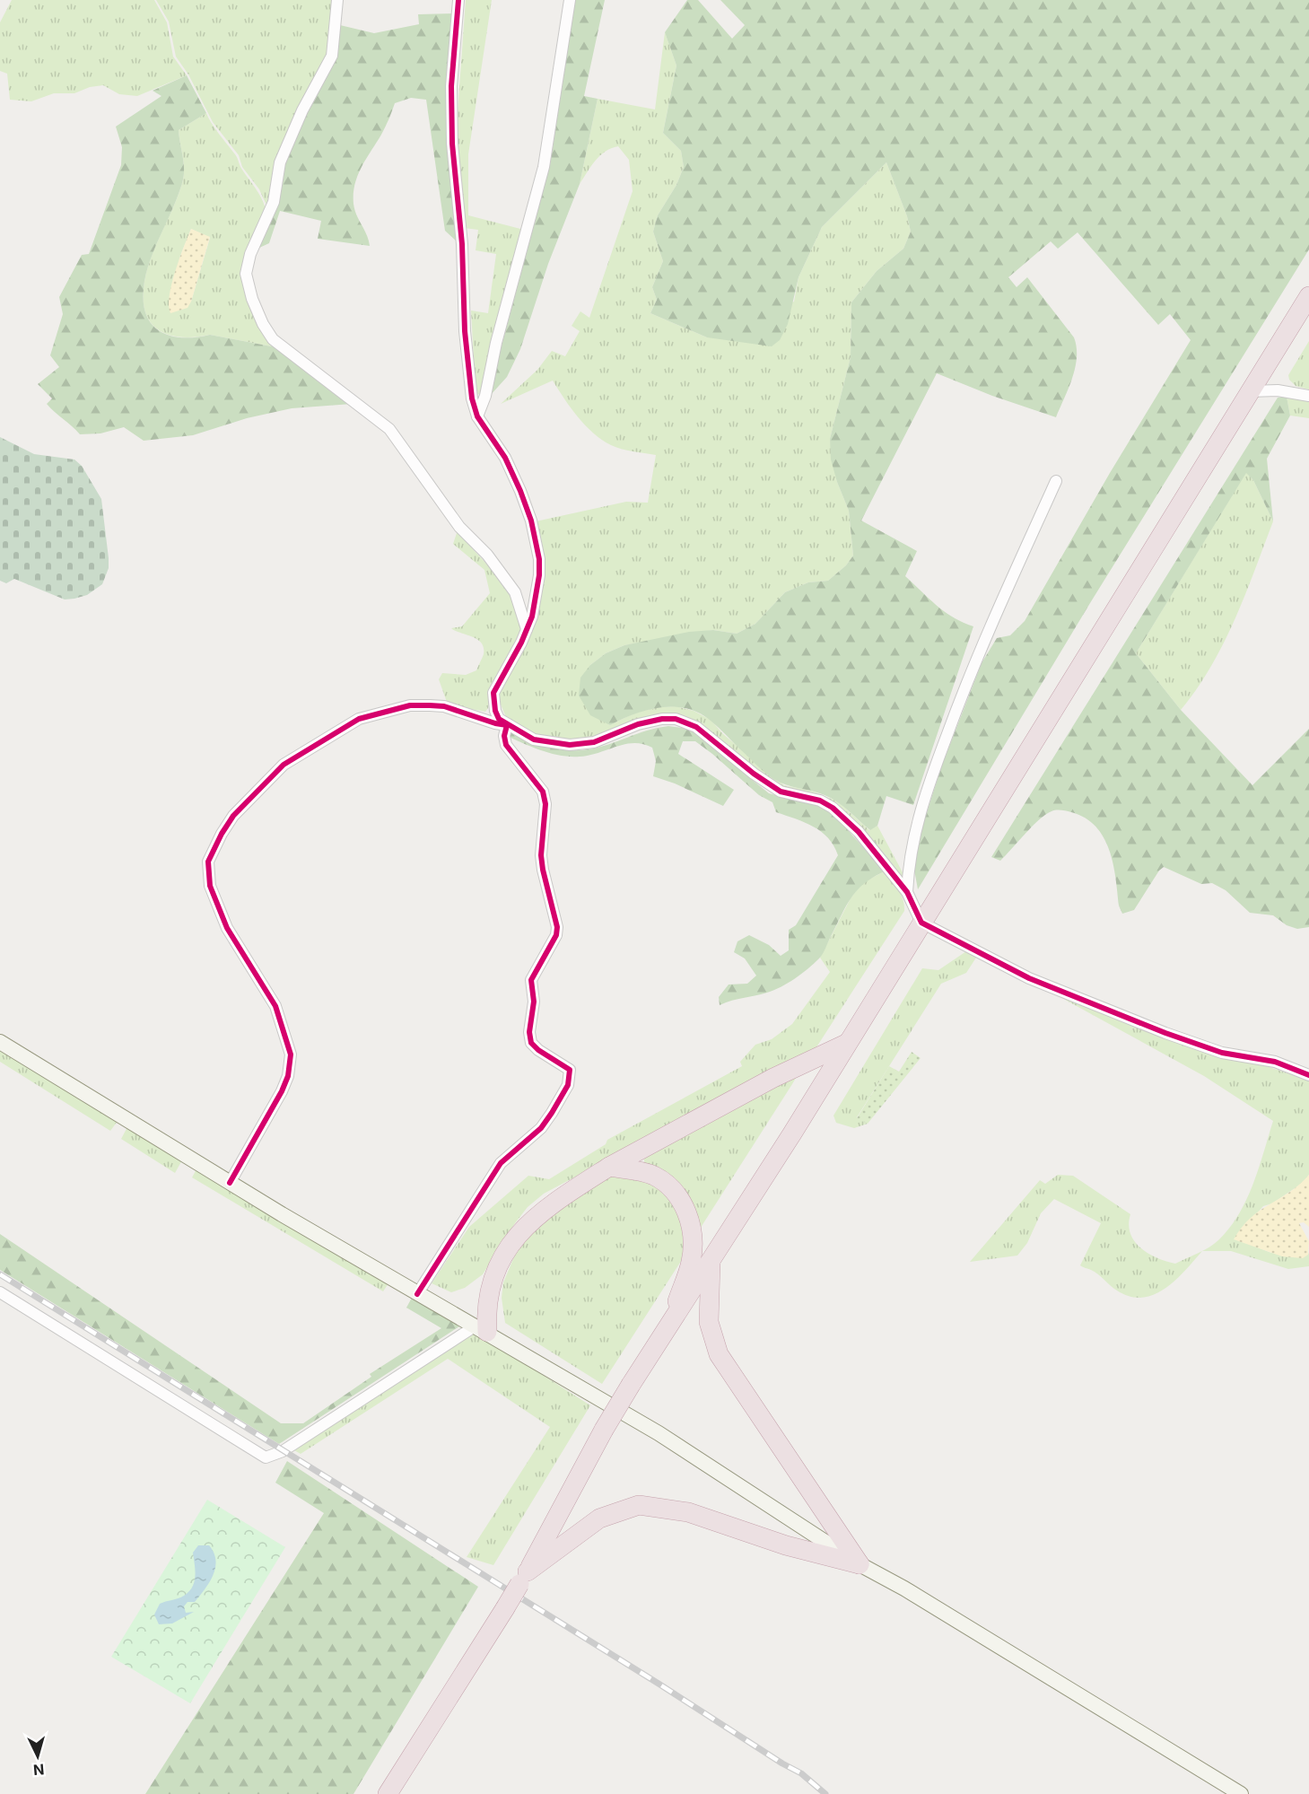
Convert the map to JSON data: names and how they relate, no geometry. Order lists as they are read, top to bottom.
{
  "north": "bottom"
}
